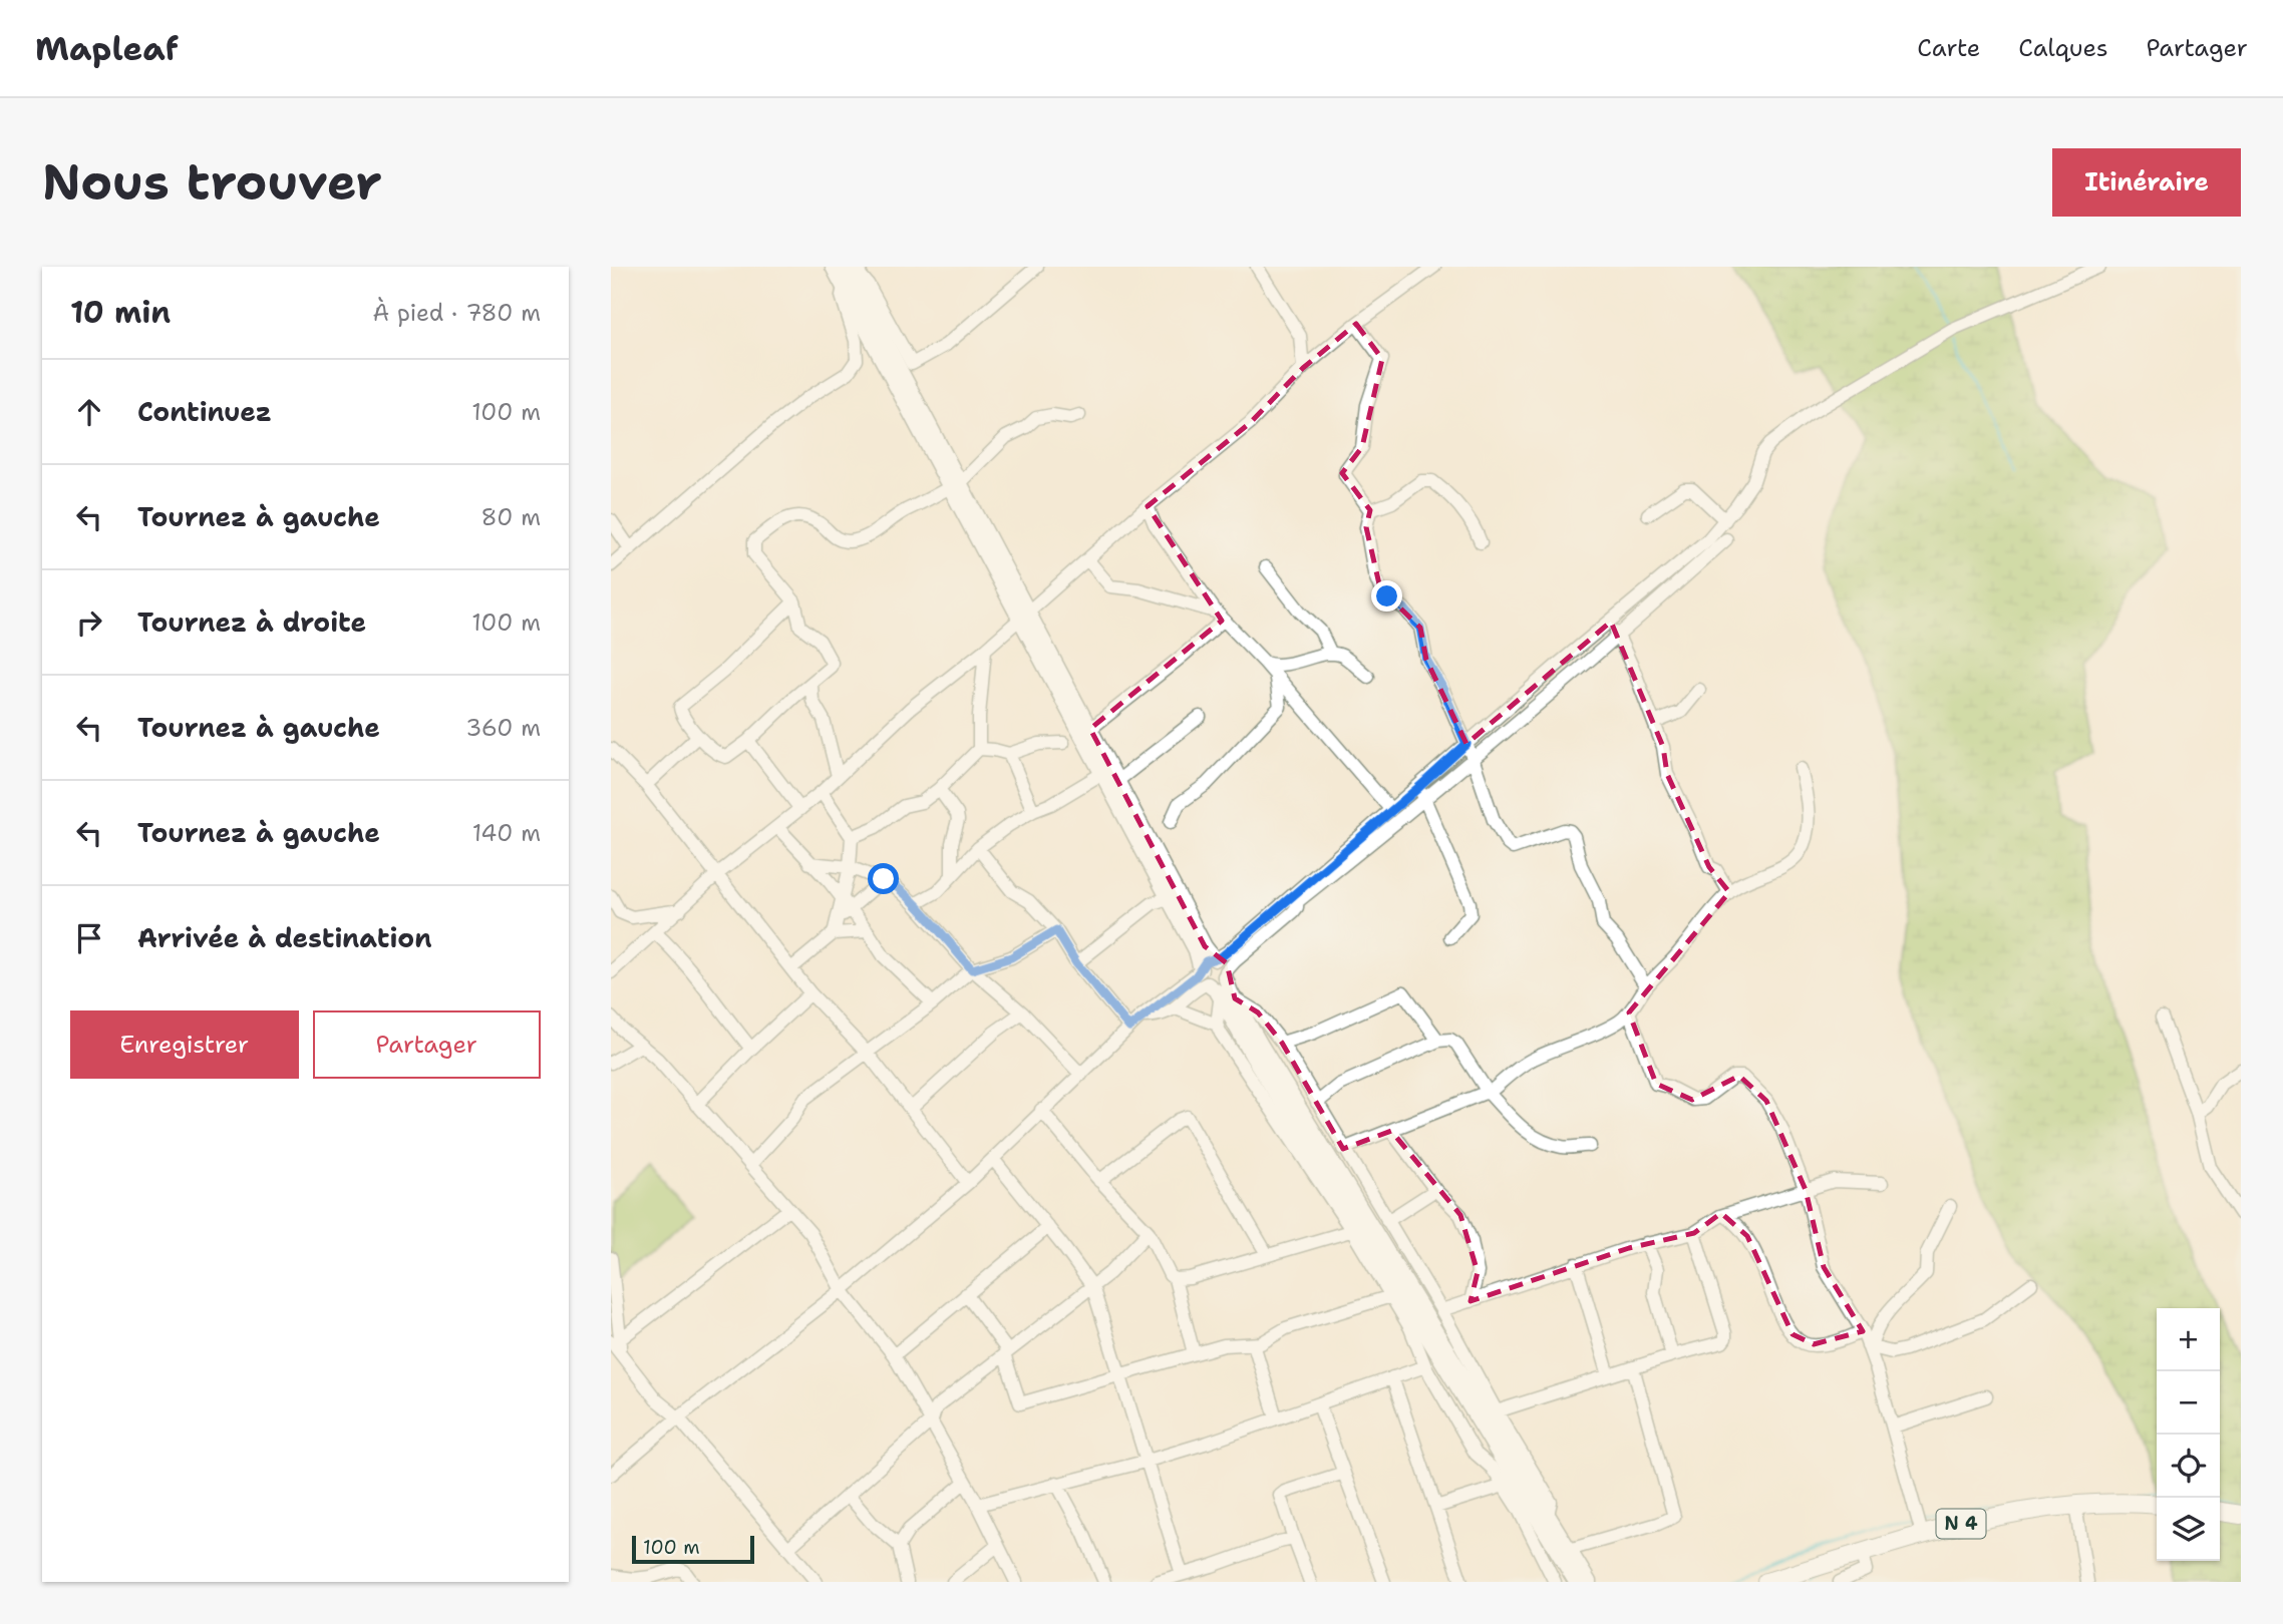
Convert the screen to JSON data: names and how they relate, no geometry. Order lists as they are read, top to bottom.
{
  "streets": {
    "highway": ["N 4"]
  },
  "scale_bar": "100 m",
  "page": {
    "header": "Mapleaf",
    "nav": ["Carte", "Calques", "Partager"],
    "buttons": [
      "Itinéraire",
      ["Enregistrer", "Partager"]
    ],
    "title": "Nous trouver",
    "heading": ["10 min", "À pied · 780 m"],
    "list": [
      ["Continuez", "100 m"],
      ["Tournez à gauche", "80 m"],
      ["Tournez à droite", "100 m"],
      ["Tournez à gauche", "360 m"],
      ["Tournez à gauche", "140 m"],
      "Arrivée à destination"
    ],
    "map_buttons": ["+", "−"],
    "scale": "100 m"
  }
}
